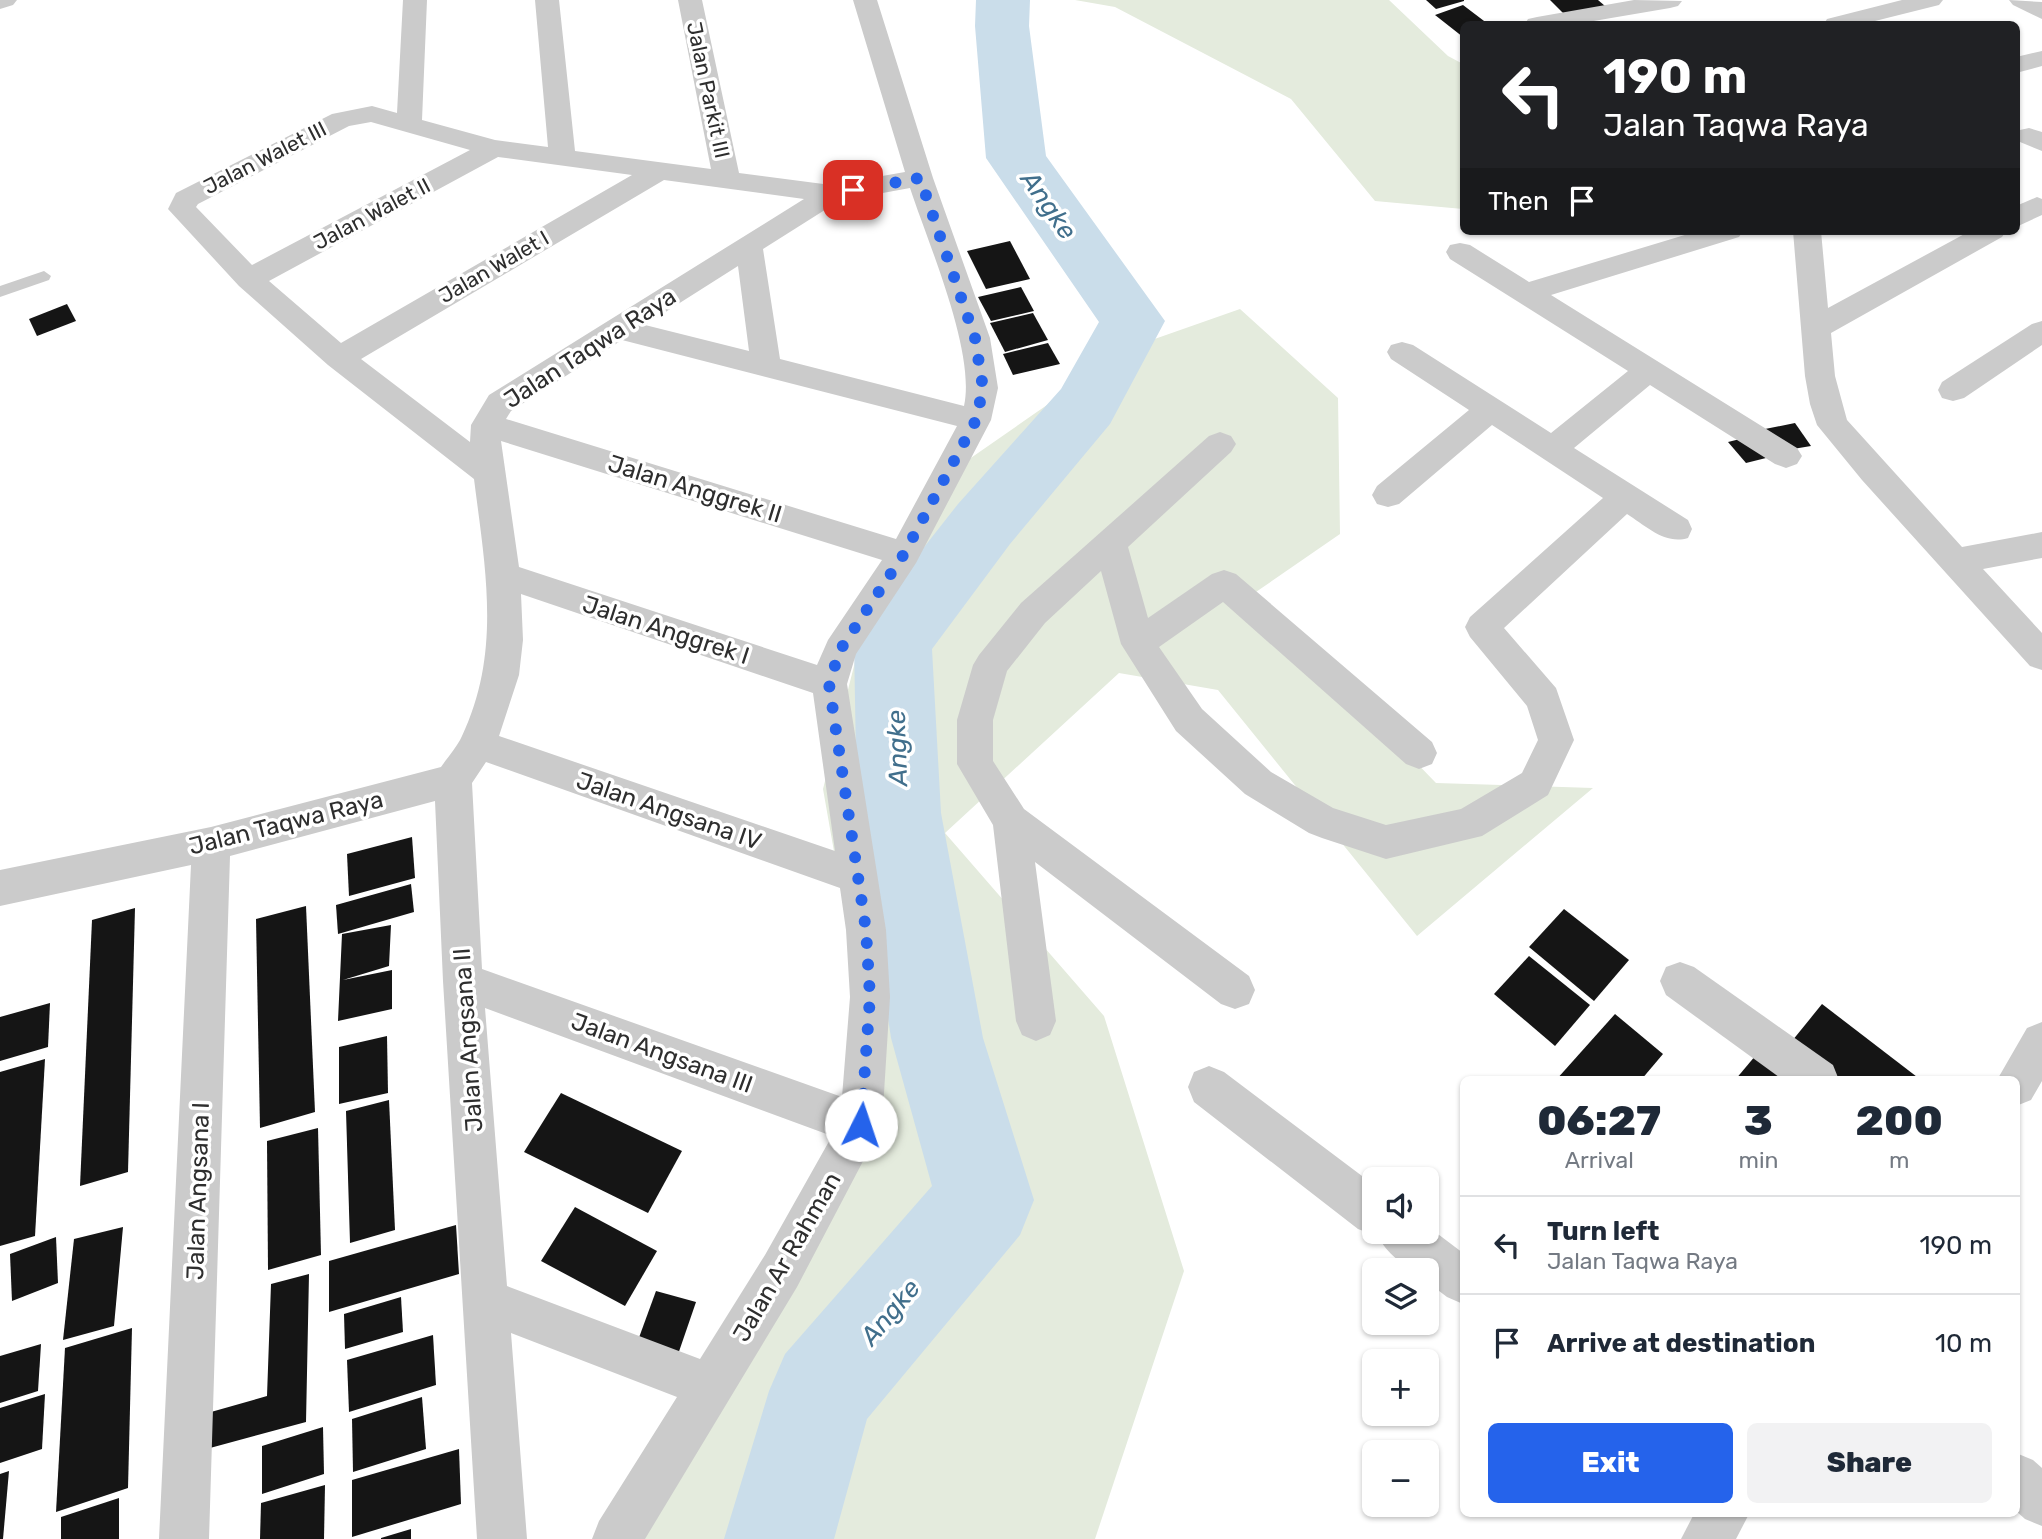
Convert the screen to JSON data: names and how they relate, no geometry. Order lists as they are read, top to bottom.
{
  "streets": {
    "street": [
      "Jalan Parkit III",
      "Jalan Walet III",
      "Jalan Walet II",
      "Jalan Walet I",
      "Jalan Taqwa Raya",
      "Jalan Anggrek II",
      "Jalan Anggrek I",
      "Jalan Angsana IV",
      "Jalan Angsana II",
      "Jalan Angsana III",
      "Jalan Angsana I",
      "Jalan Ar Rahman"
    ]
  },
  "crossings": [
    ["Jalan Walet III", "Jalan Walet II"],
    ["Jalan Taqwa Raya", "Jalan Anggrek II"],
    ["Jalan Taqwa Raya", "Jalan Anggrek I"],
    ["Jalan Taqwa Raya", "Jalan Angsana IV"],
    ["Jalan Taqwa Raya", "Jalan Angsana II"],
    ["Jalan Taqwa Raya", "Jalan Angsana I"],
    ["Jalan Taqwa Raya", "Jalan Ar Rahman"],
    ["Jalan Anggrek II", "Jalan Ar Rahman"],
    ["Jalan Anggrek I", "Jalan Ar Rahman"],
    ["Jalan Angsana IV", "Jalan Ar Rahman"],
    ["Jalan Angsana II", "Jalan Angsana III"],
    ["Jalan Angsana III", "Jalan Ar Rahman"]
  ],
  "water": ["Angke"],
  "page": {
    "turn": ["190 m", "Jalan Taqwa Raya"],
    "then": "Then",
    "eta": [
      "06:27",
      "Arrival",
      "3",
      "min",
      "200",
      "m"
    ],
    "map_buttons": ["+", "−"],
    "list": [
      {
        "name": "Turn left",
        "note": "Jalan Taqwa Raya",
        "value": "190 m"
      },
      {
        "name": "Arrive at destination",
        "value": "10 m"
      }
    ],
    "buttons": ["Exit", "Share"]
  }
}
